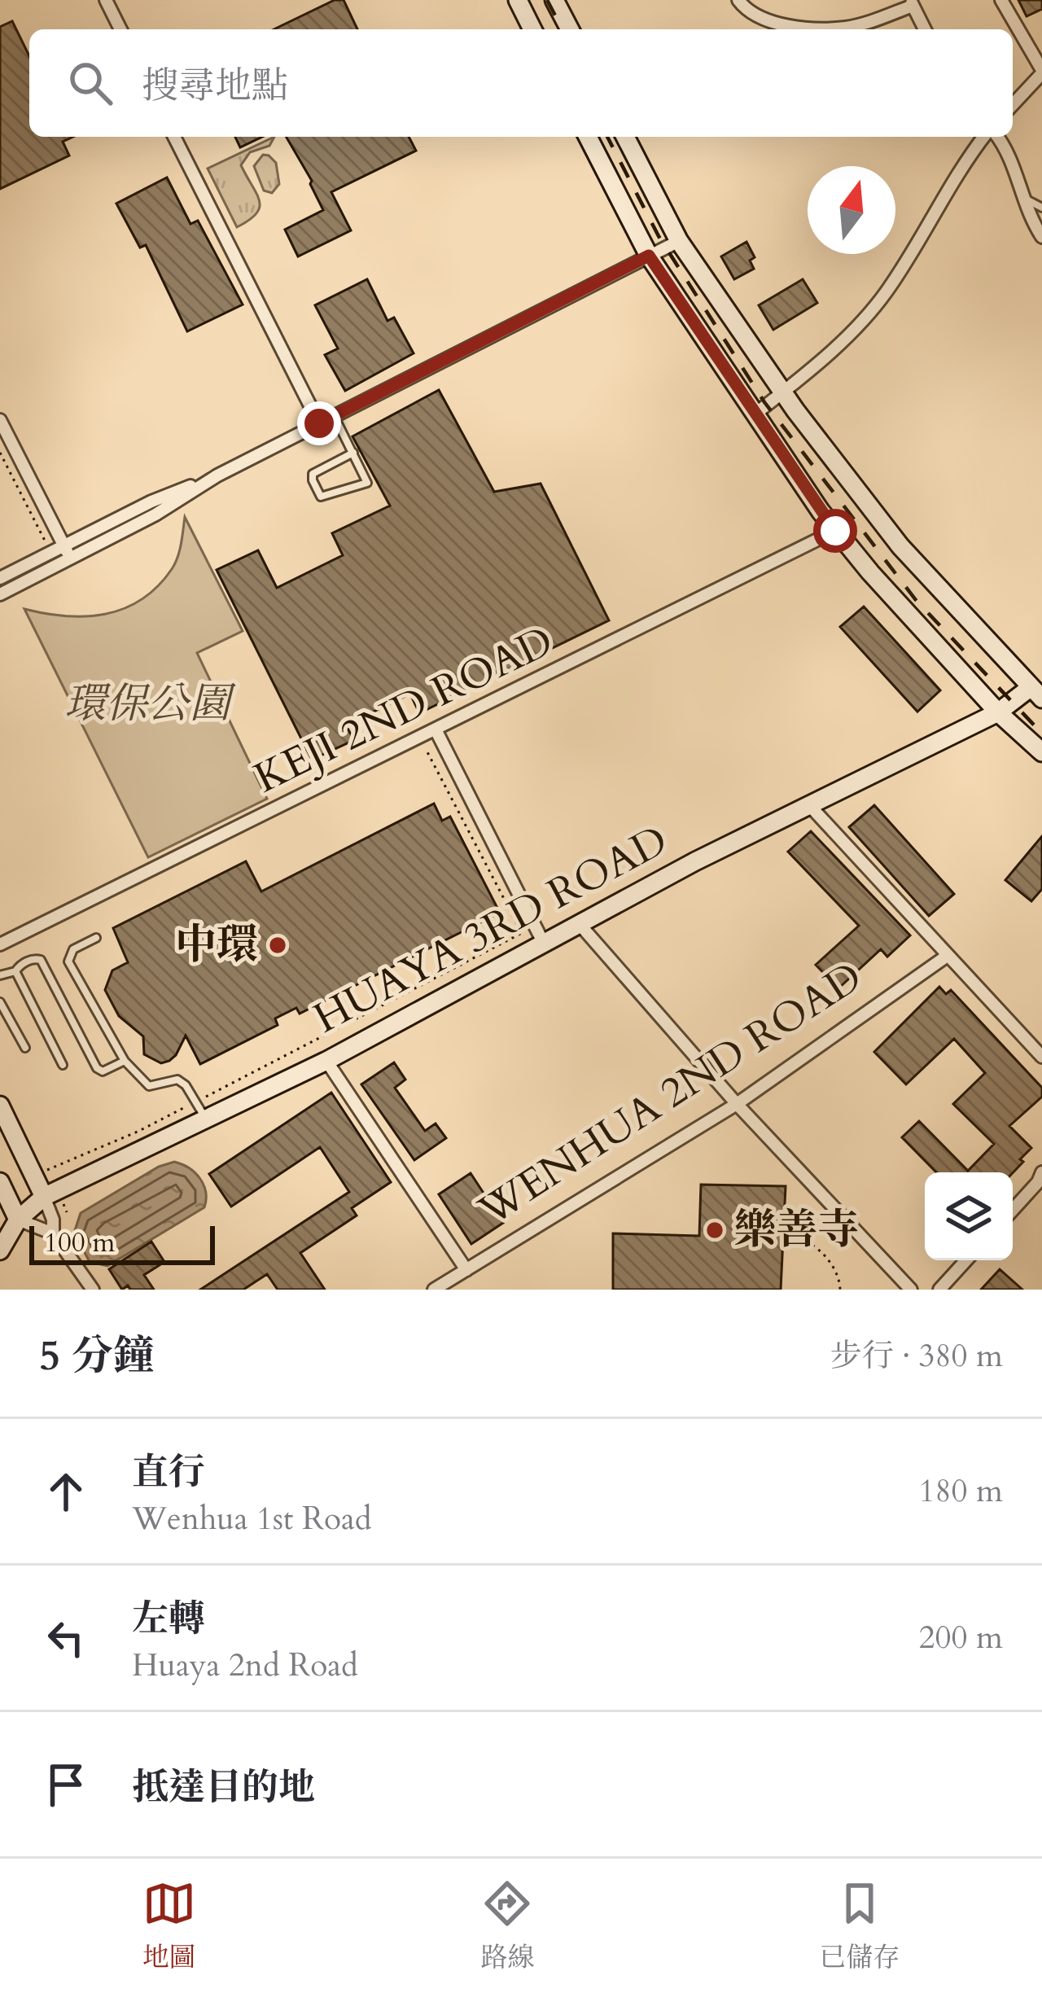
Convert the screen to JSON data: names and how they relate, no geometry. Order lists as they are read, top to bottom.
{
  "streets": {
    "street": ["KEJI 2ND ROAD", "HUAYA 3RD ROAD", "WENHUA 2ND ROAD"]
  },
  "parks": ["環保公園"],
  "places": ["中環", "樂善寺"],
  "scale_bar": "100 m",
  "north": "top",
  "page": {
    "search": "搜尋地點",
    "scale": "100 m",
    "heading": ["5 分鐘", "步行 · 380 m"],
    "list": [
      ["直行", "Wenhua 1st Road", "180 m"],
      ["左轉", "Huaya 2nd Road", "200 m"],
      "抵達目的地"
    ],
    "nav": ["地圖", "路線", "已儲存"]
  }
}
